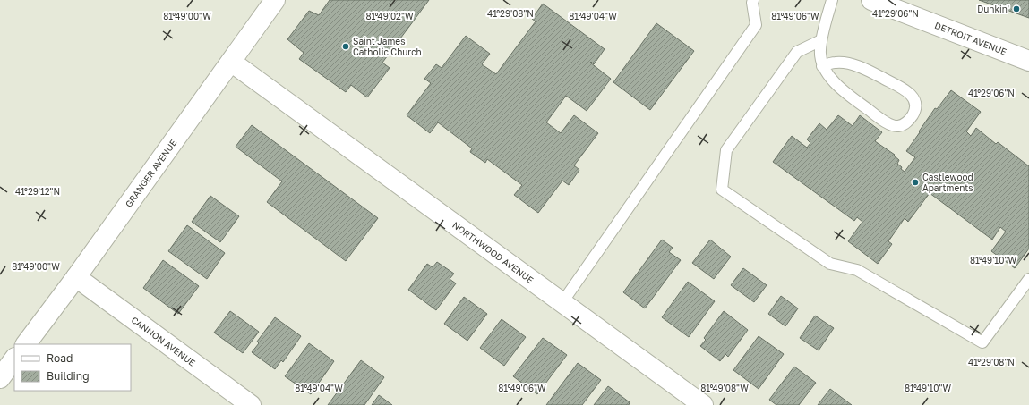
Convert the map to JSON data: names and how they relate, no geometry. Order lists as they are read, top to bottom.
{
  "streets": {
    "street": [
      "DETROIT AVENUE",
      "GRANGER AVENUE",
      "NORTHWOOD AVENUE",
      "CANNON AVENUE"
    ]
  },
  "crossings": [
    ["GRANGER AVENUE", "NORTHWOOD AVENUE"],
    ["GRANGER AVENUE", "CANNON AVENUE"]
  ],
  "places": ["Dunkin'", "Saint James Catholic Church", "Castlewood Apartments"],
  "legend": ["Road", "Building"],
  "coordinates": [
    "41°29'06\"N",
    "41°29'08\"N",
    "81°49'00\"W",
    "81°49'02\"W",
    "81°49'04\"W",
    "81°49'06\"W",
    "41°29'12\"N",
    "81°49'10\"W",
    "81°49'08\"W"
  ]
}
